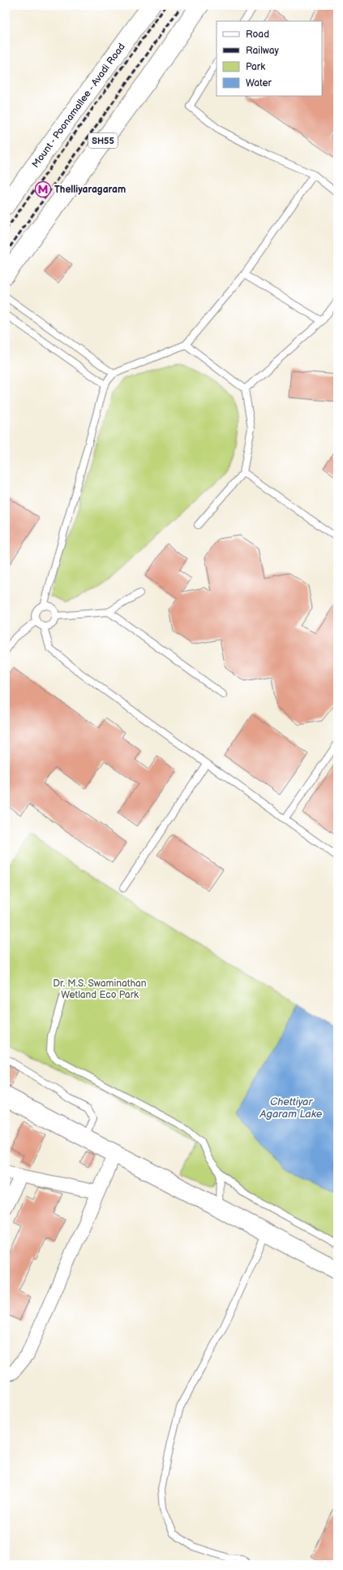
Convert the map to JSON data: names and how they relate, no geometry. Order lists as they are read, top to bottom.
{
  "streets": {
    "main road": ["Mount - Poonamallee - Avadi Road", "SH55"]
  },
  "water": ["Chettiyar Agaram Lake"],
  "parks": ["Dr. M.S. Swaminathan Wetland Eco Park"],
  "places": {
    "metro station": ["Thelliyaragaram"]
  },
  "legend": [
    "Road",
    "Railway",
    "Park",
    "Water"
  ]
}
